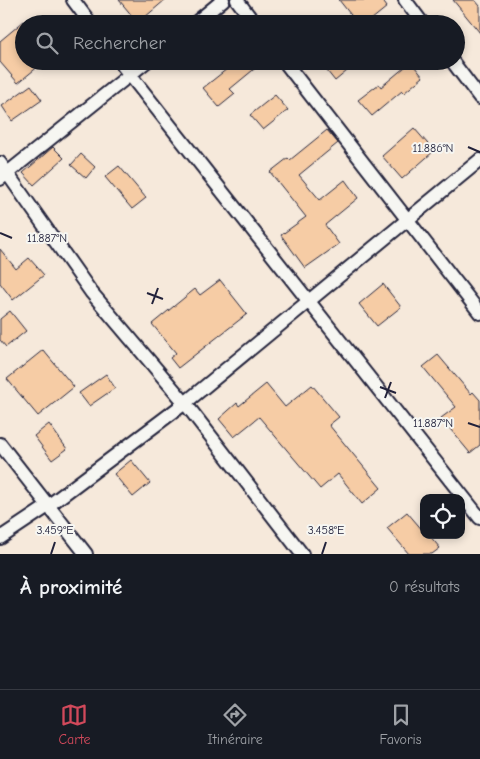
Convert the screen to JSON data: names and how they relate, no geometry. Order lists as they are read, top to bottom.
{
  "page": {
    "search": "Rechercher",
    "heading": ["À proximité", "0 résultats"],
    "nav": ["Carte", "Itinéraire", "Favoris"]
  },
  "coordinates": [
    "11.886°N",
    "11.887°N",
    "3.459°E",
    "3.458°E"
  ]
}
